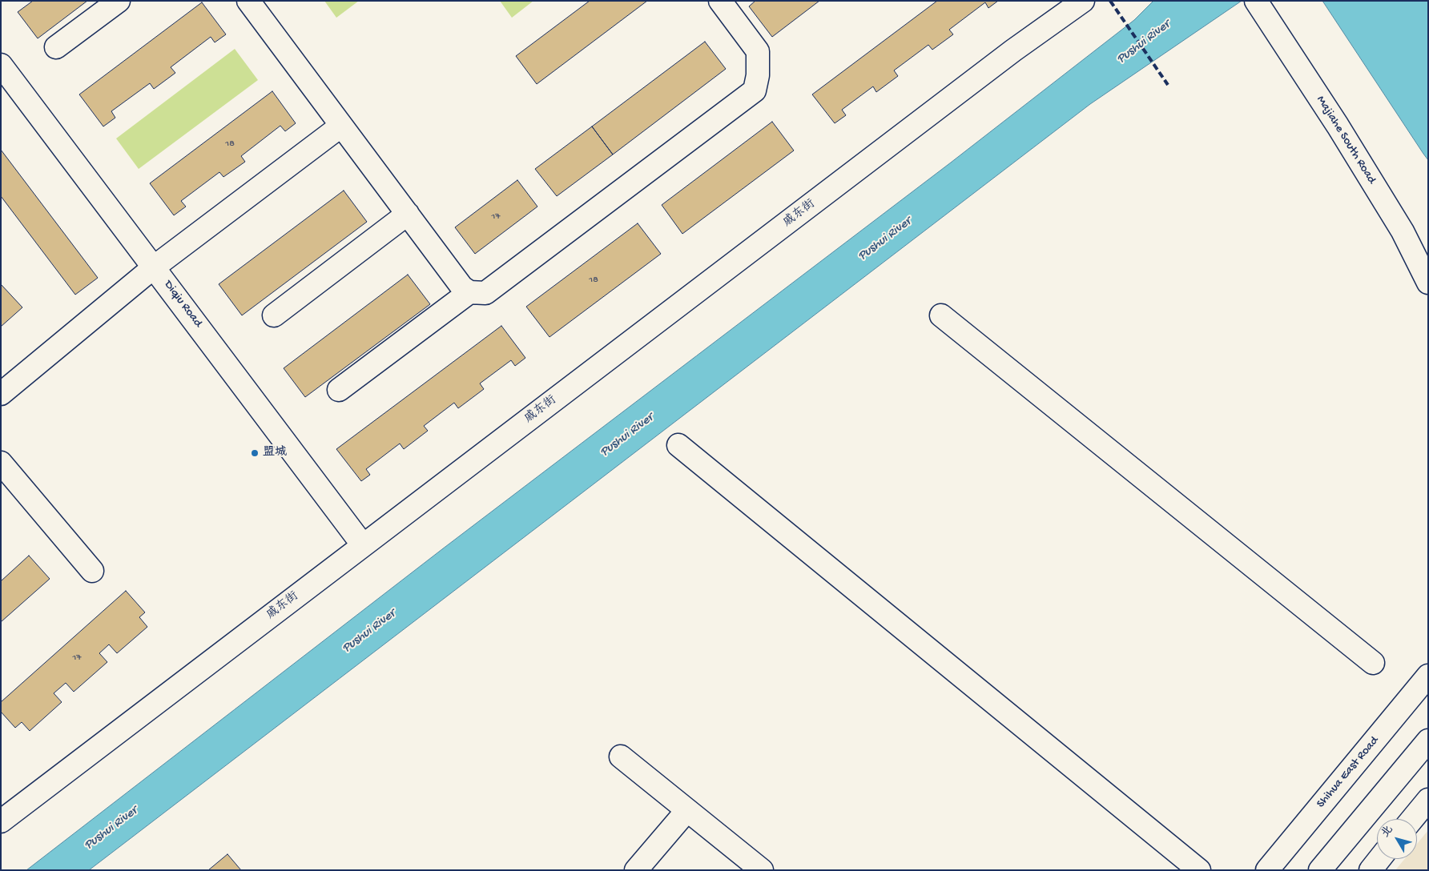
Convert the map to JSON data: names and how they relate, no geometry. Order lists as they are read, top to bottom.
{
  "streets": {
    "street": [
      "Majiahe South Road",
      "戚东街",
      "Diqiu Road",
      "Shihua East Road"
    ]
  },
  "crossings": [
    ["戚东街", "Diqiu Road"]
  ],
  "water": ["Pushui River"],
  "places": ["盟城"],
  "house_numbers": [
    "18",
    "17",
    "18",
    "17"
  ],
  "north": "top left"
}
